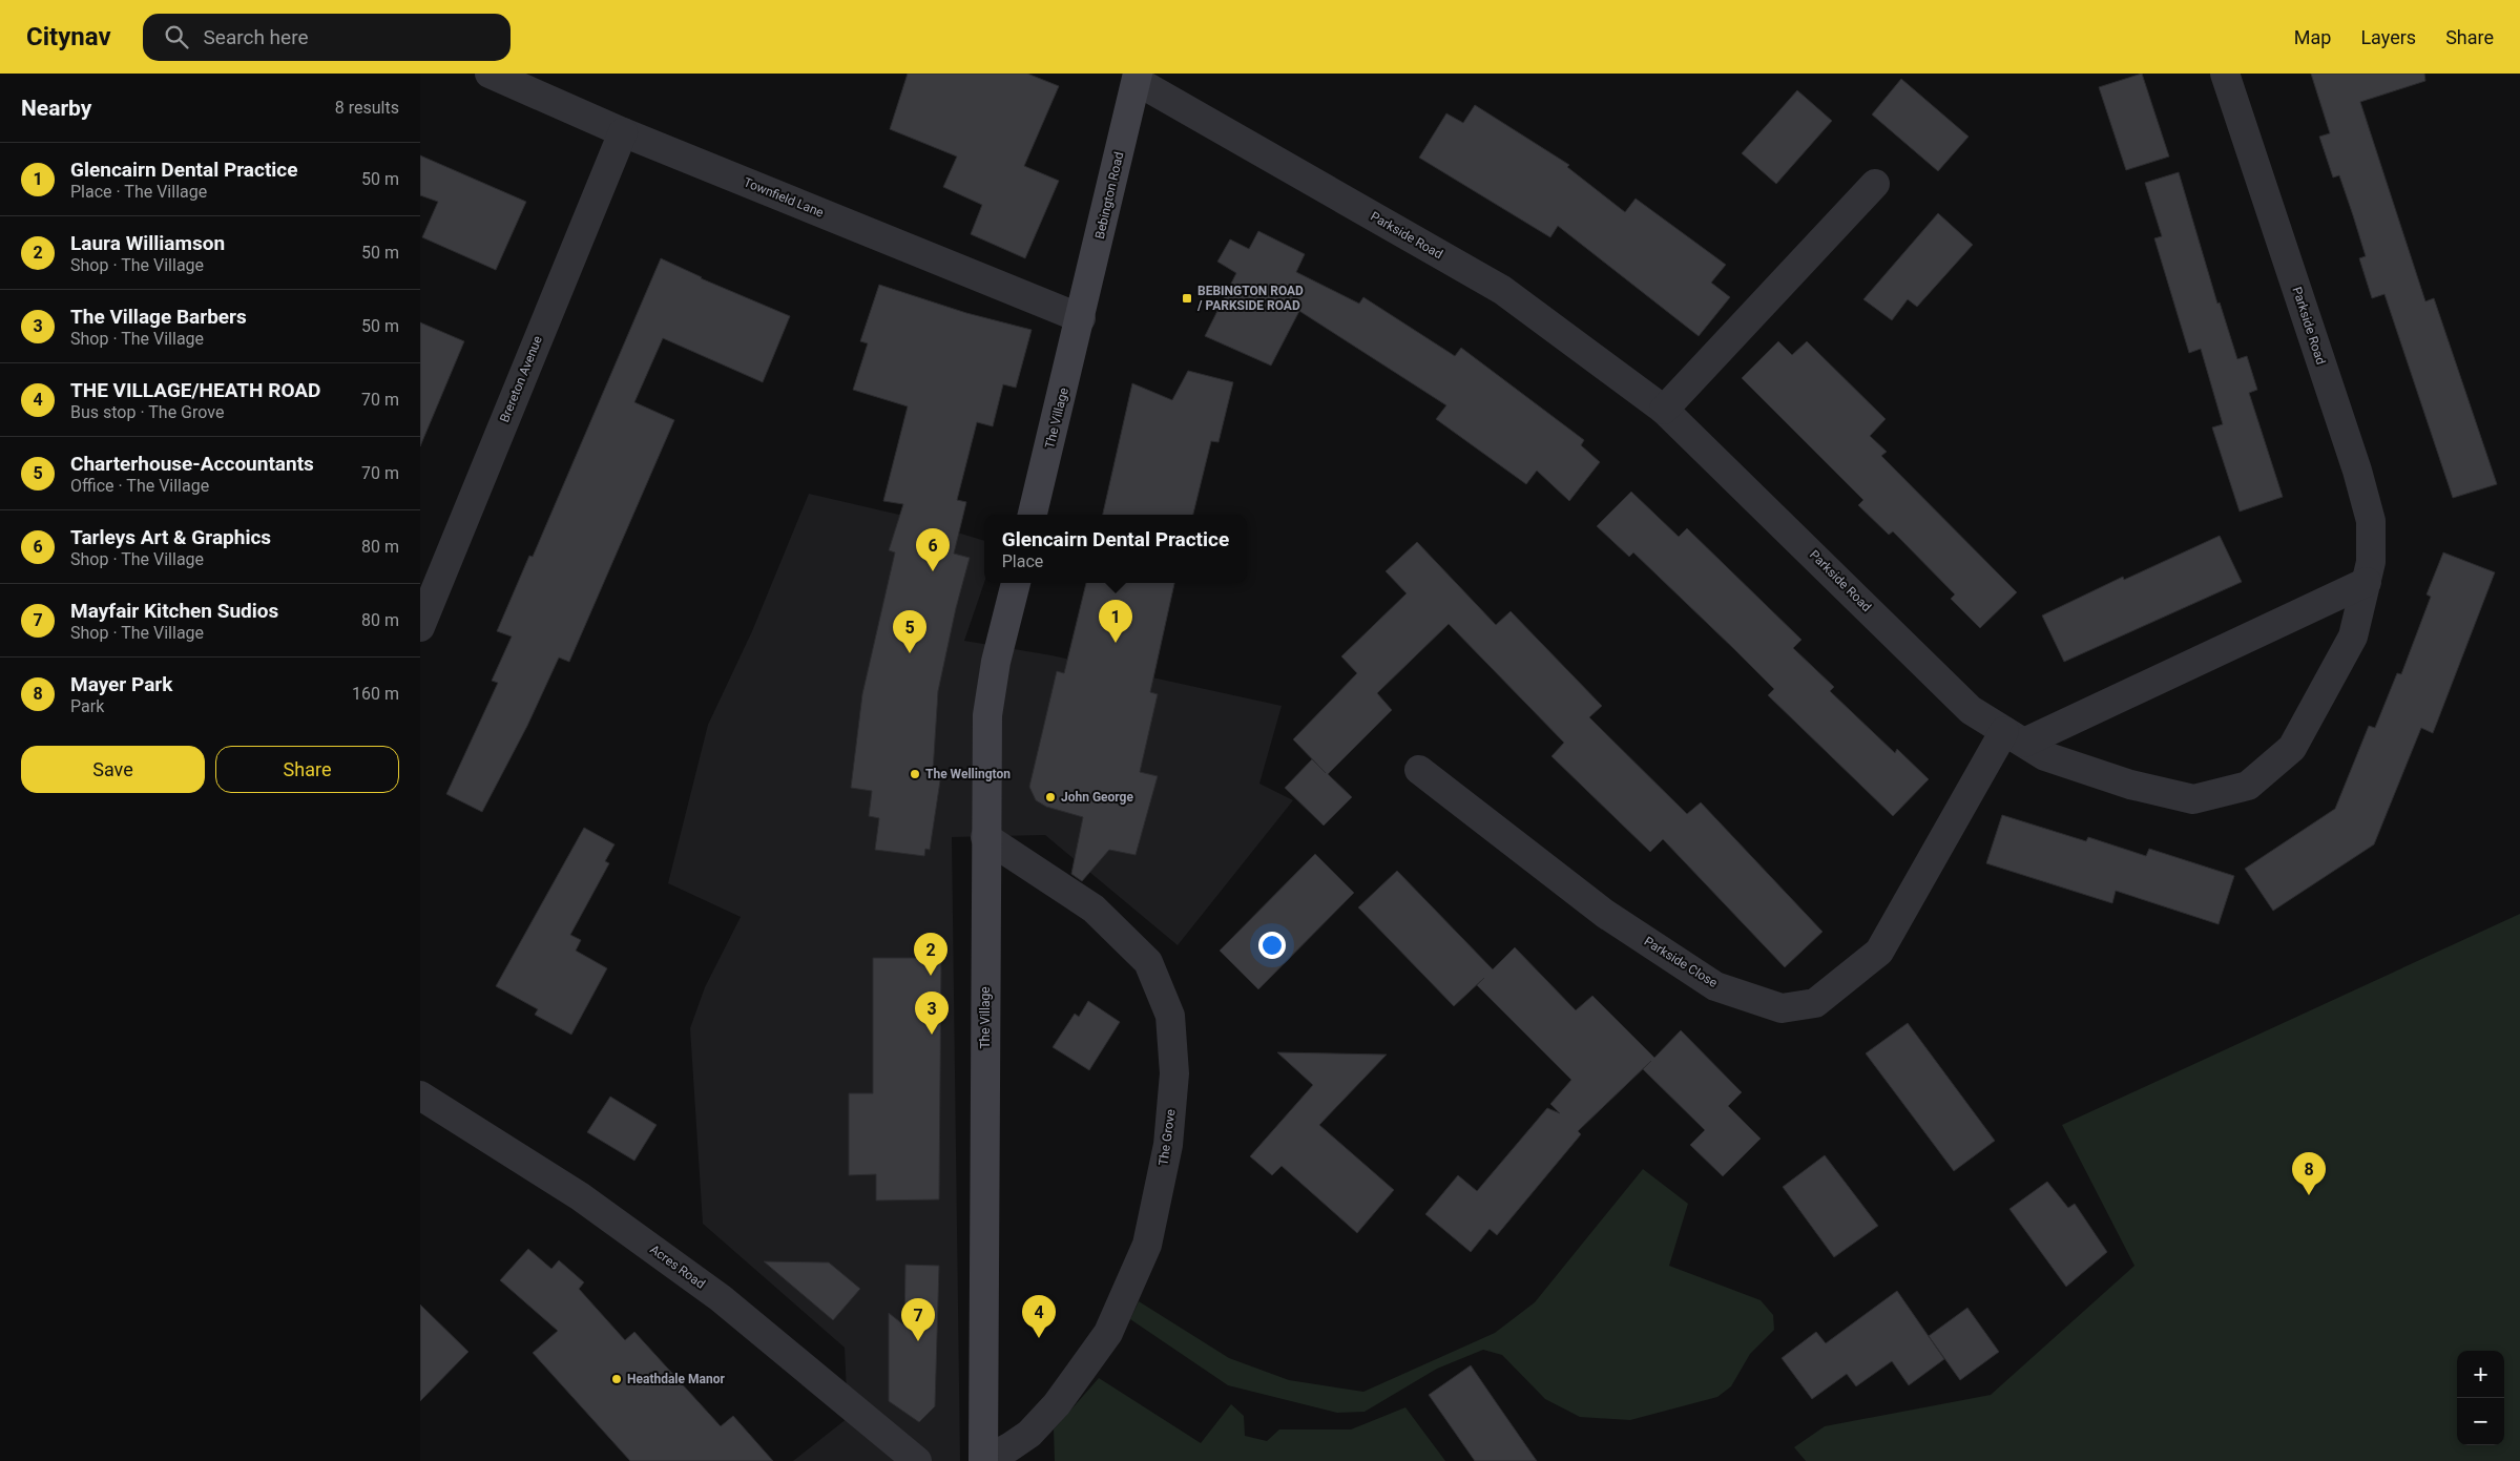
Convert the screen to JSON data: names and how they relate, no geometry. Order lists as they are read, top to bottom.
{
  "streets": {
    "main road": ["Bebington Road", "The Village"],
    "street": [
      "Townfield Lane",
      "Parkside Road",
      "Brereton Avenue",
      "Parkside Close",
      "The Grove",
      "Acres Road"
    ]
  },
  "crossings": [
    ["Bebington Road", "Townfield Lane"],
    ["Bebington Road", "Parkside Road"],
    ["Bebington Road", "The Village"],
    ["Townfield Lane", "Brereton Avenue"],
    ["Townfield Lane", "The Village"],
    ["Parkside Road", "Parkside Close"],
    ["The Village", "The Grove"]
  ],
  "places": {
    "transit": ["BEBINGTON ROAD / PARKSIDE ROAD"],
    "other": ["The Wellington", "John George", "Heathdale Manor"]
  },
  "page": {
    "header": "Citynav",
    "search": "Search here",
    "nav": ["Map", "Layers", "Share"],
    "heading": ["Nearby", "8 results"],
    "list": [
      {
        "mark": "1",
        "name": "Glencairn Dental Practice",
        "note": "Place · The Village",
        "value": "50 m"
      },
      {
        "mark": "2",
        "name": "Laura Williamson",
        "note": "Shop · The Village",
        "value": "50 m"
      },
      {
        "mark": "3",
        "name": "The Village Barbers",
        "note": "Shop · The Village",
        "value": "50 m"
      },
      {
        "mark": "4",
        "name": "THE VILLAGE/HEATH ROAD",
        "note": "Bus stop · The Grove",
        "value": "70 m"
      },
      {
        "mark": "5",
        "name": "Charterhouse-Accountants",
        "note": "Office · The Village",
        "value": "70 m"
      },
      {
        "mark": "6",
        "name": "Tarleys Art & Graphics",
        "note": "Shop · The Village",
        "value": "80 m"
      },
      {
        "mark": "7",
        "name": "Mayfair Kitchen Sudios",
        "note": "Shop · The Village",
        "value": "80 m"
      },
      {
        "mark": "8",
        "name": "Mayer Park",
        "note": "Park",
        "value": "160 m"
      }
    ],
    "popup": ["Glencairn Dental Practice", "Place"],
    "pins": [
      "6",
      "1",
      "5",
      "2",
      "3",
      "8",
      "4",
      "7"
    ],
    "buttons": ["Save", "Share"],
    "map_buttons": ["+", "−"]
  }
}
